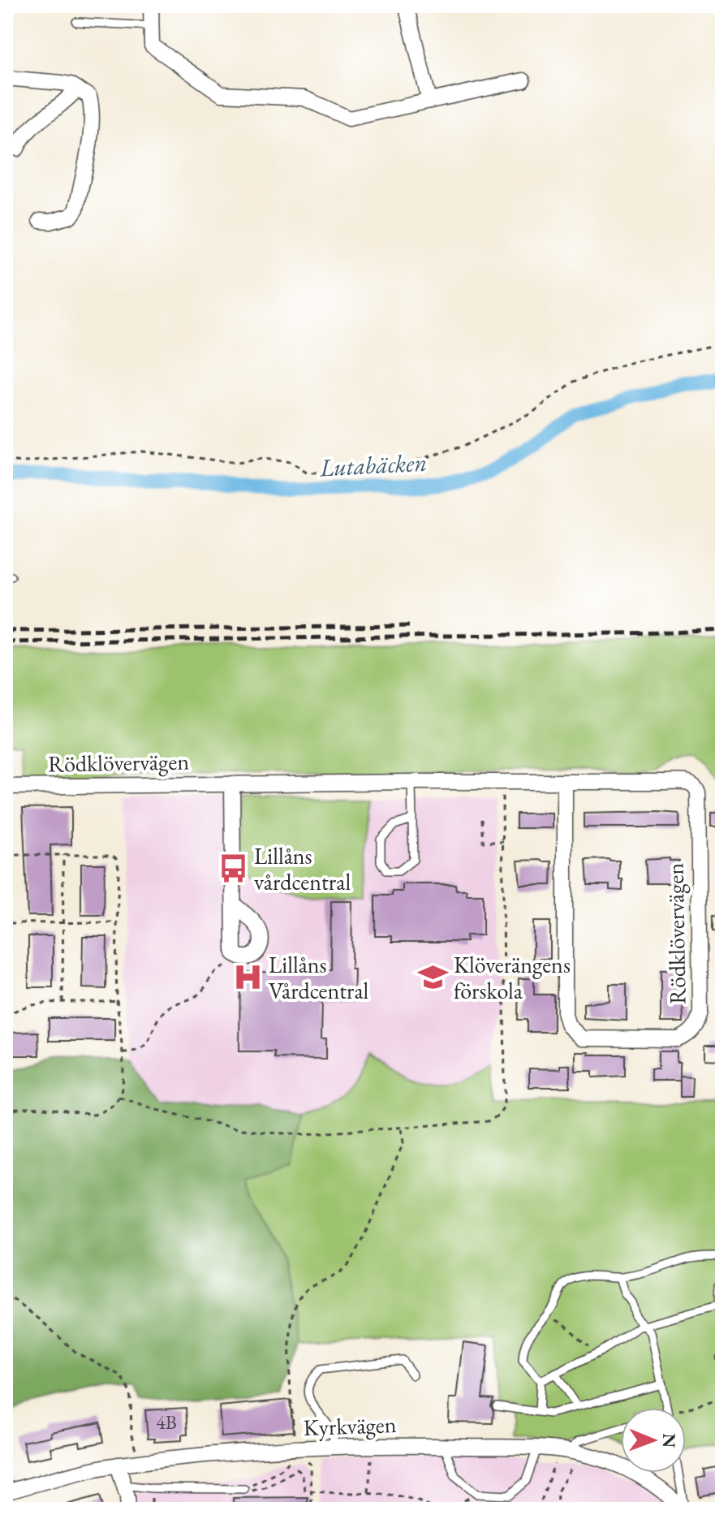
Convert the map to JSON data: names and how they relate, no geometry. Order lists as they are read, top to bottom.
{
  "streets": {
    "street": ["Rödklövervägen", "Kyrkvägen"]
  },
  "water": ["Lutabäcken"],
  "places": {
    "bus stop": ["Lillåns vårdcentral"],
    "hospital": ["Lillåns Vårdcentral"],
    "school or university": ["Klöverängens förskola"]
  },
  "house_numbers": ["4B"],
  "north": "right"
}
